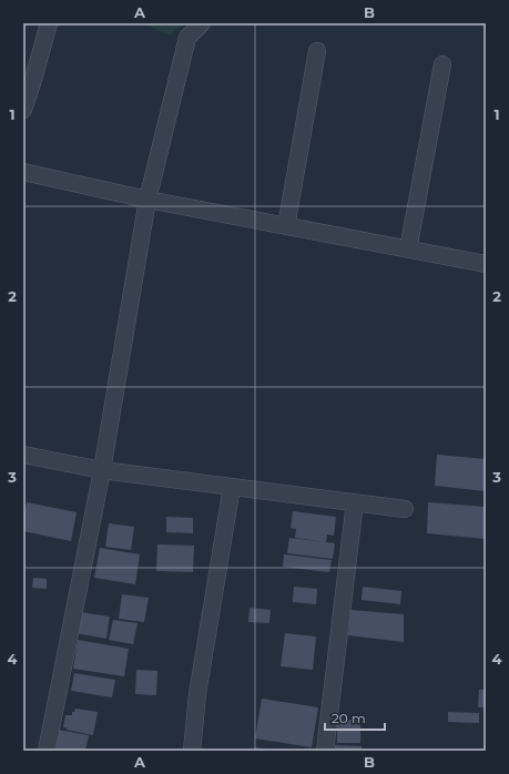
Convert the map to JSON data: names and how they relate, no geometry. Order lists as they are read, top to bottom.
{
  "scale_bar": "20 m",
  "grid": {
    "columns": ["A", "B"],
    "rows": [
      "1",
      "2",
      "3",
      "4"
    ]
  }
}
